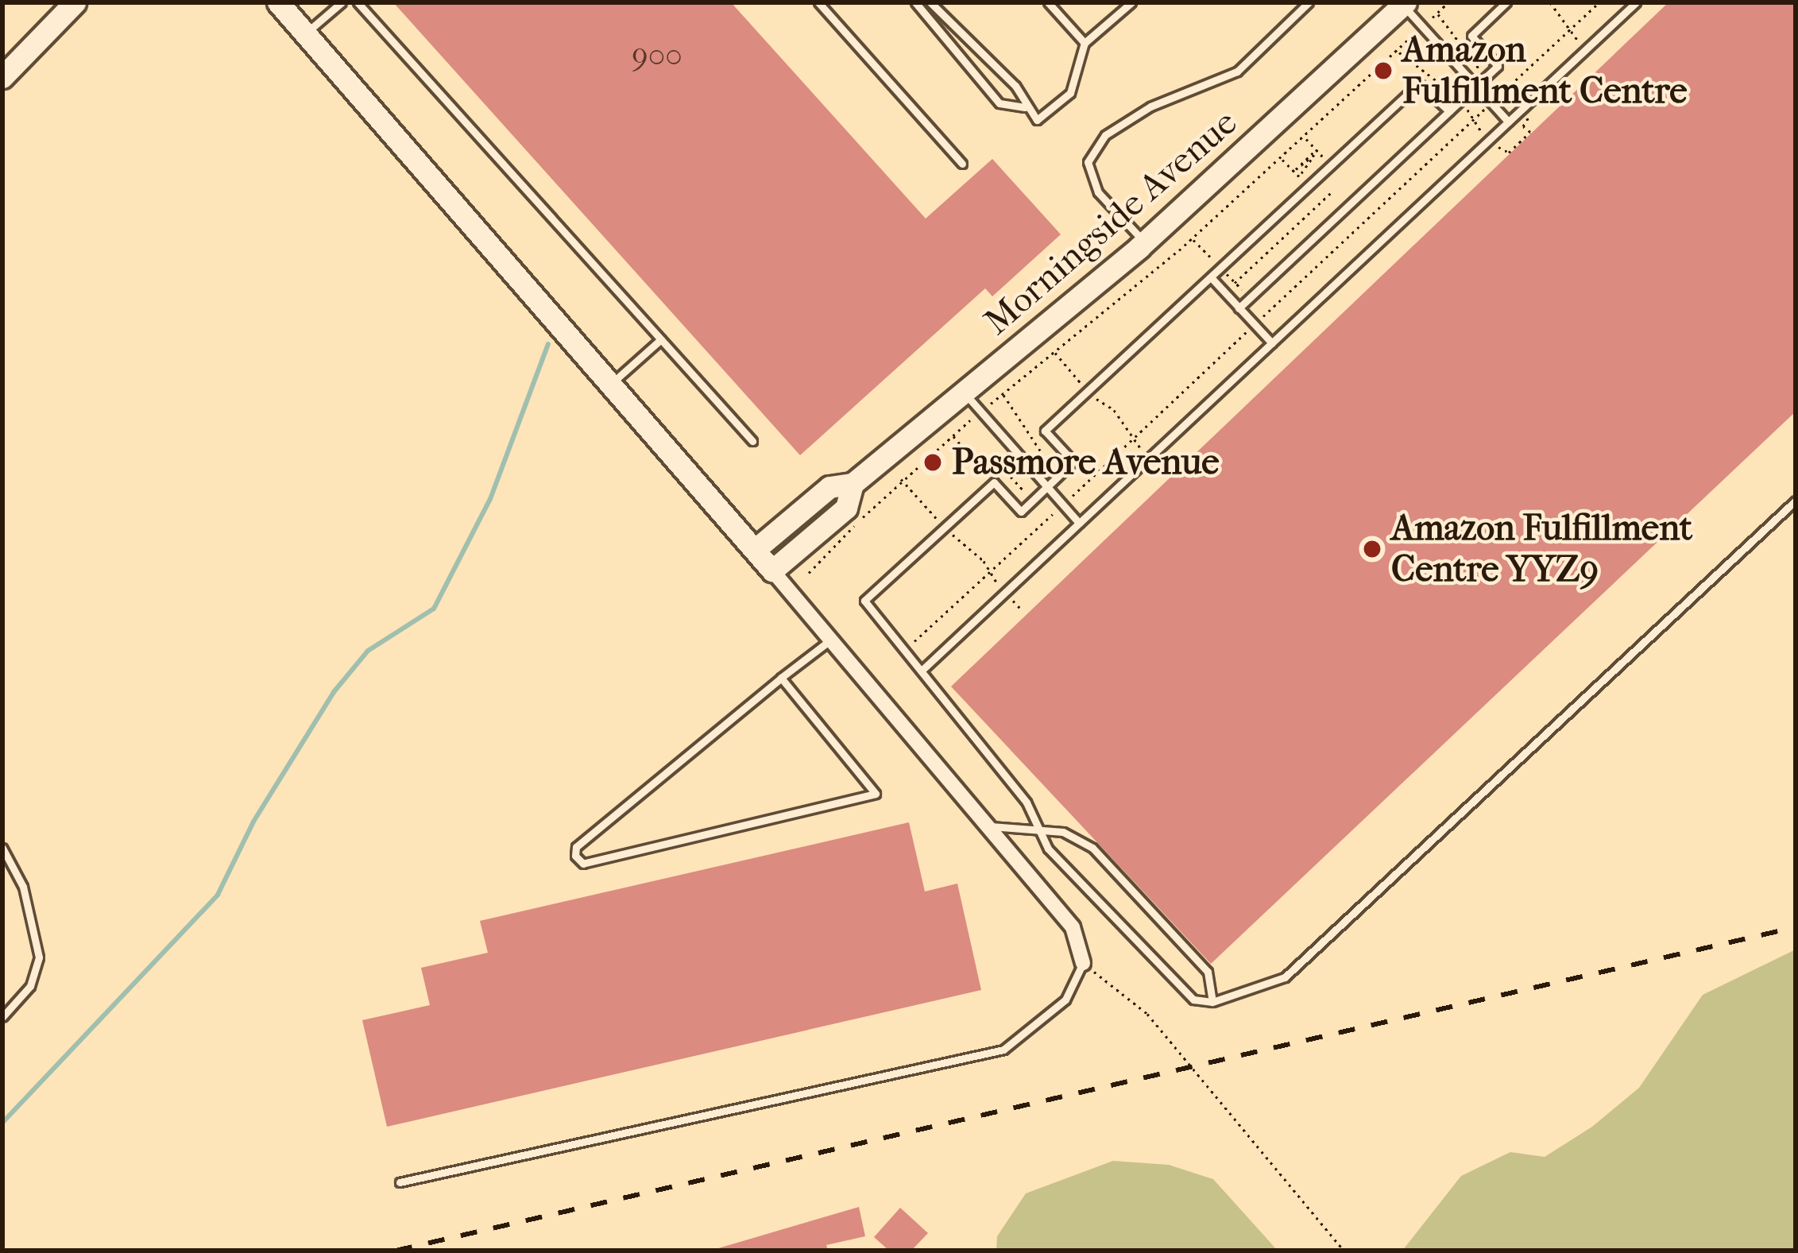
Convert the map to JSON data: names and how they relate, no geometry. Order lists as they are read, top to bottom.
{
  "streets": {
    "main road": ["Morningside Avenue"]
  },
  "places": ["Amazon Fulfillment Centre", "Passmore Avenue", "Amazon Fulfillment Centre YYZ9"],
  "house_numbers": ["900"]
}
